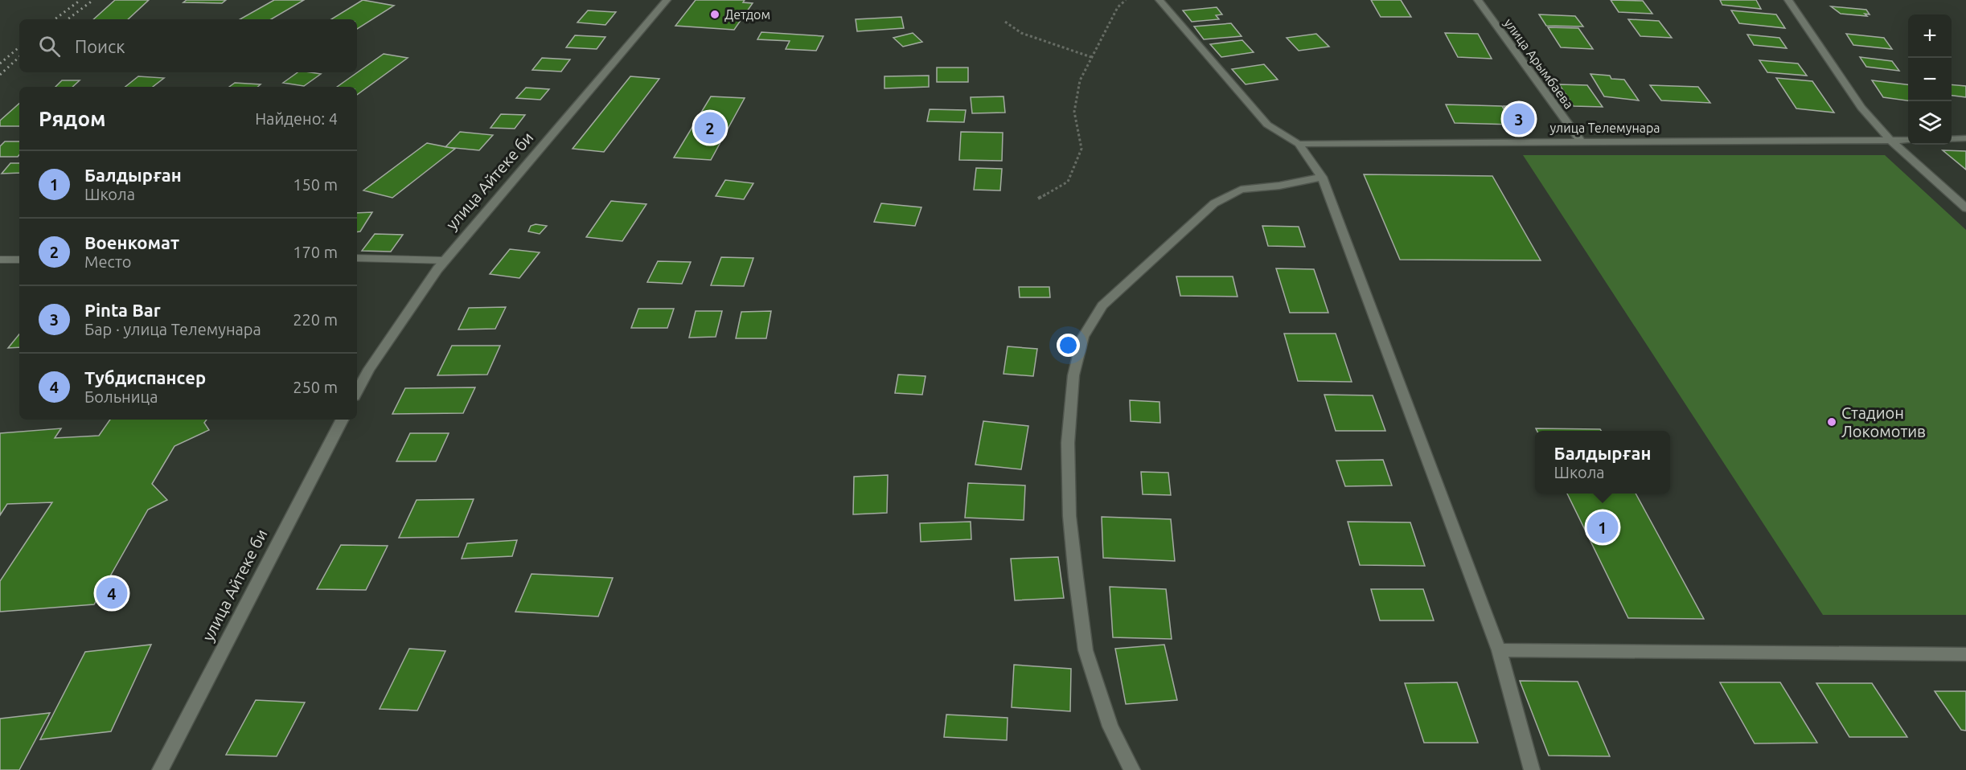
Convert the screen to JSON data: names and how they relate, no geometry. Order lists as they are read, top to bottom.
{
  "streets": {
    "street": ["улица Арымбаева", "улица Телемунара", "улица Айтеке би"]
  },
  "crossings": [
    ["улица Арымбаева", "улица Телемунара"]
  ],
  "places": ["Детдом", "Стадион Локомотив"],
  "page": {
    "map_buttons": ["+", "−"],
    "search": "Поиск",
    "heading": ["Рядом", "Найдено: 4"],
    "pins": [
      "3",
      "2",
      "1",
      "4"
    ],
    "list": [
      {
        "mark": "1",
        "name": "Балдырған",
        "note": "Школа",
        "value": "150 m"
      },
      {
        "mark": "2",
        "name": "Военкомат",
        "note": "Место",
        "value": "170 m"
      },
      {
        "mark": "3",
        "name": "Pinta Bar",
        "note": "Бар · улица Телемунара",
        "value": "220 m"
      },
      {
        "mark": "4",
        "name": "Тубдиспансер",
        "note": "Больница",
        "value": "250 m"
      }
    ],
    "popup": ["Балдырған", "Школа"]
  }
}
